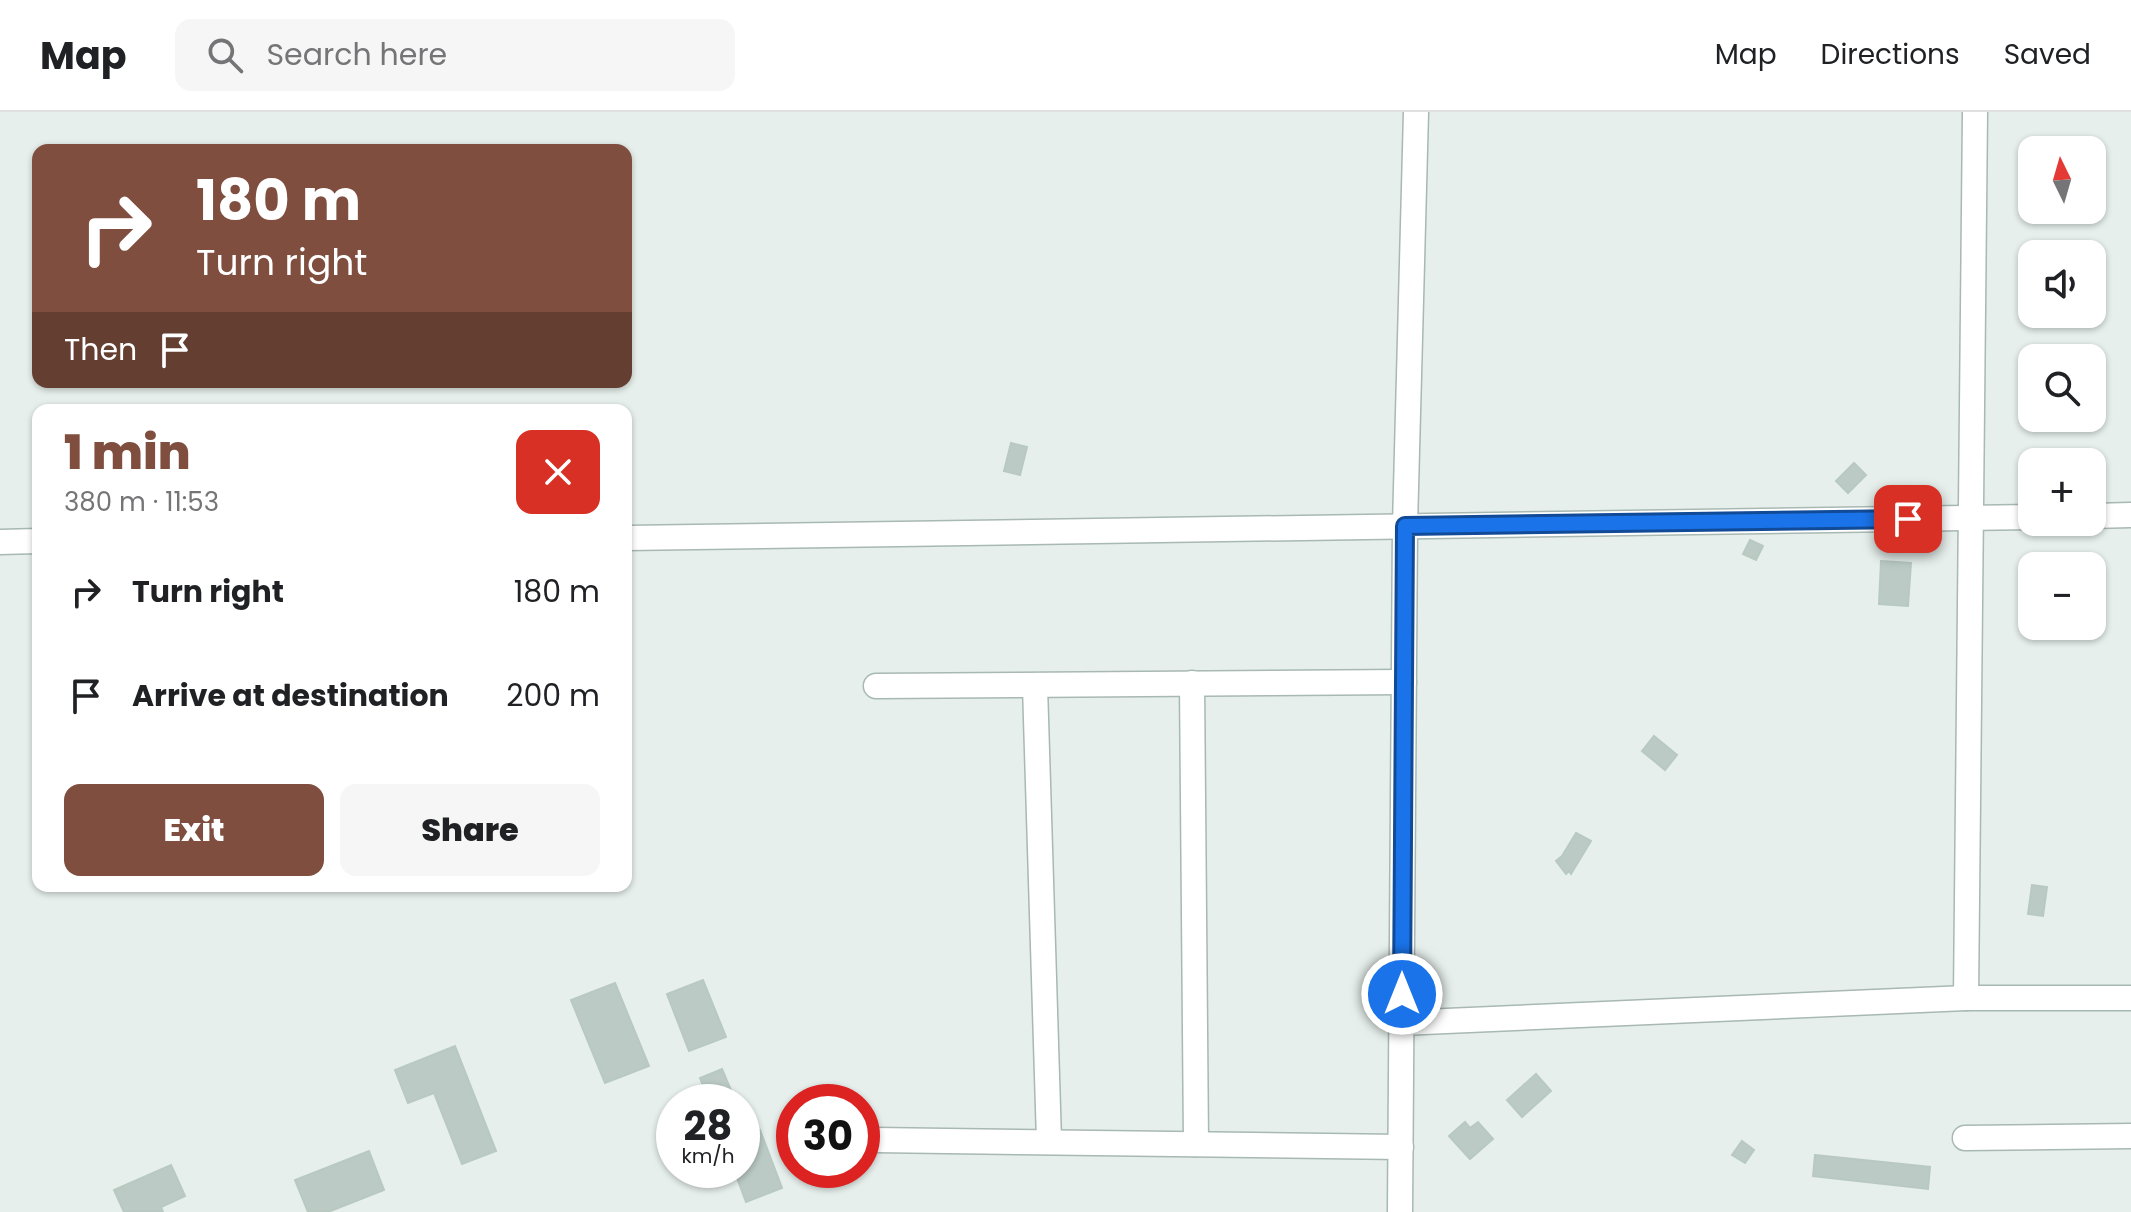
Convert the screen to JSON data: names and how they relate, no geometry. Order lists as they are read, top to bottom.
{
  "north": "top",
  "page": {
    "header": "Map",
    "search": "Search here",
    "nav": ["Map", "Directions", "Saved"],
    "map_buttons": ["+", "−"],
    "turn": ["180 m", "Turn right"],
    "then": "Then",
    "heading": ["1 min", "380 m · 11:53"],
    "list": [
      {
        "name": "Turn right",
        "value": "180 m"
      },
      {
        "name": "Arrive at destination",
        "value": "200 m"
      }
    ],
    "buttons": ["Exit", "Share"],
    "speed": "28 km/h",
    "limit": "30"
  }
}
